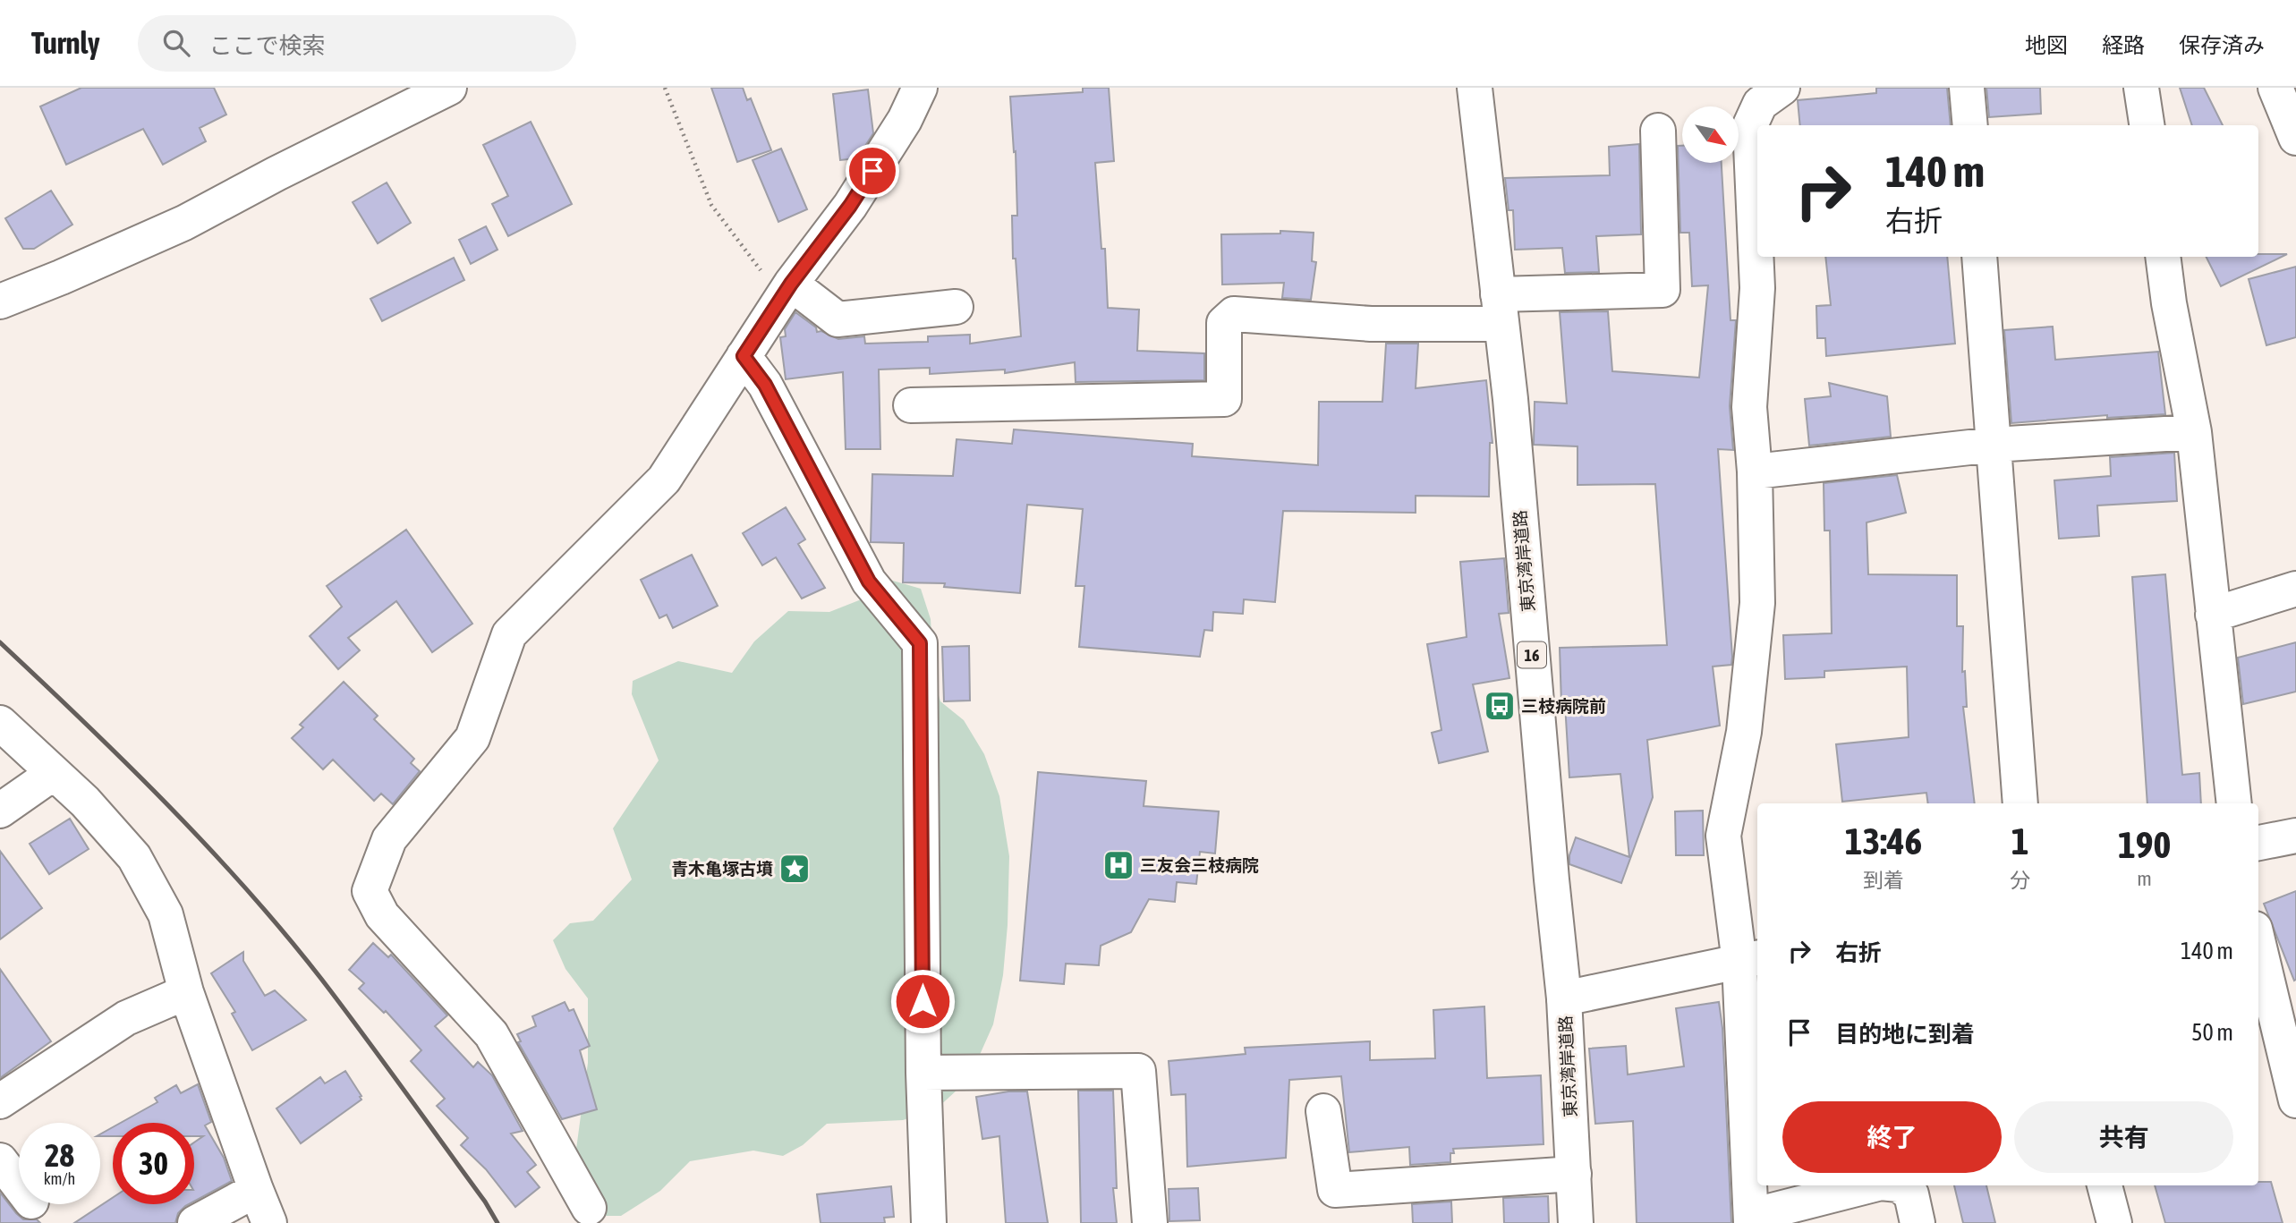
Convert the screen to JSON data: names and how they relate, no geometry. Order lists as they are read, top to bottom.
{
  "streets": {
    "main road": ["東京湾岸道路", "16"]
  },
  "places": {
    "bus stop": ["三枝病院前"],
    "hospital": ["三友会三枝病院"],
    "place": ["青木亀塚古墳"]
  },
  "north": "bottom right",
  "page": {
    "header": "Turnly",
    "search": "ここで検索",
    "nav": ["地図", "経路", "保存済み"],
    "turn": ["140 m", "右折"],
    "eta": [
      "13:46",
      "到着",
      "1",
      "分",
      "190",
      "m"
    ],
    "list": [
      {
        "name": "右折",
        "value": "140 m"
      },
      {
        "name": "目的地に到着",
        "value": "50 m"
      }
    ],
    "buttons": ["終了", "共有"],
    "speed": "28 km/h",
    "limit": "30"
  }
}
